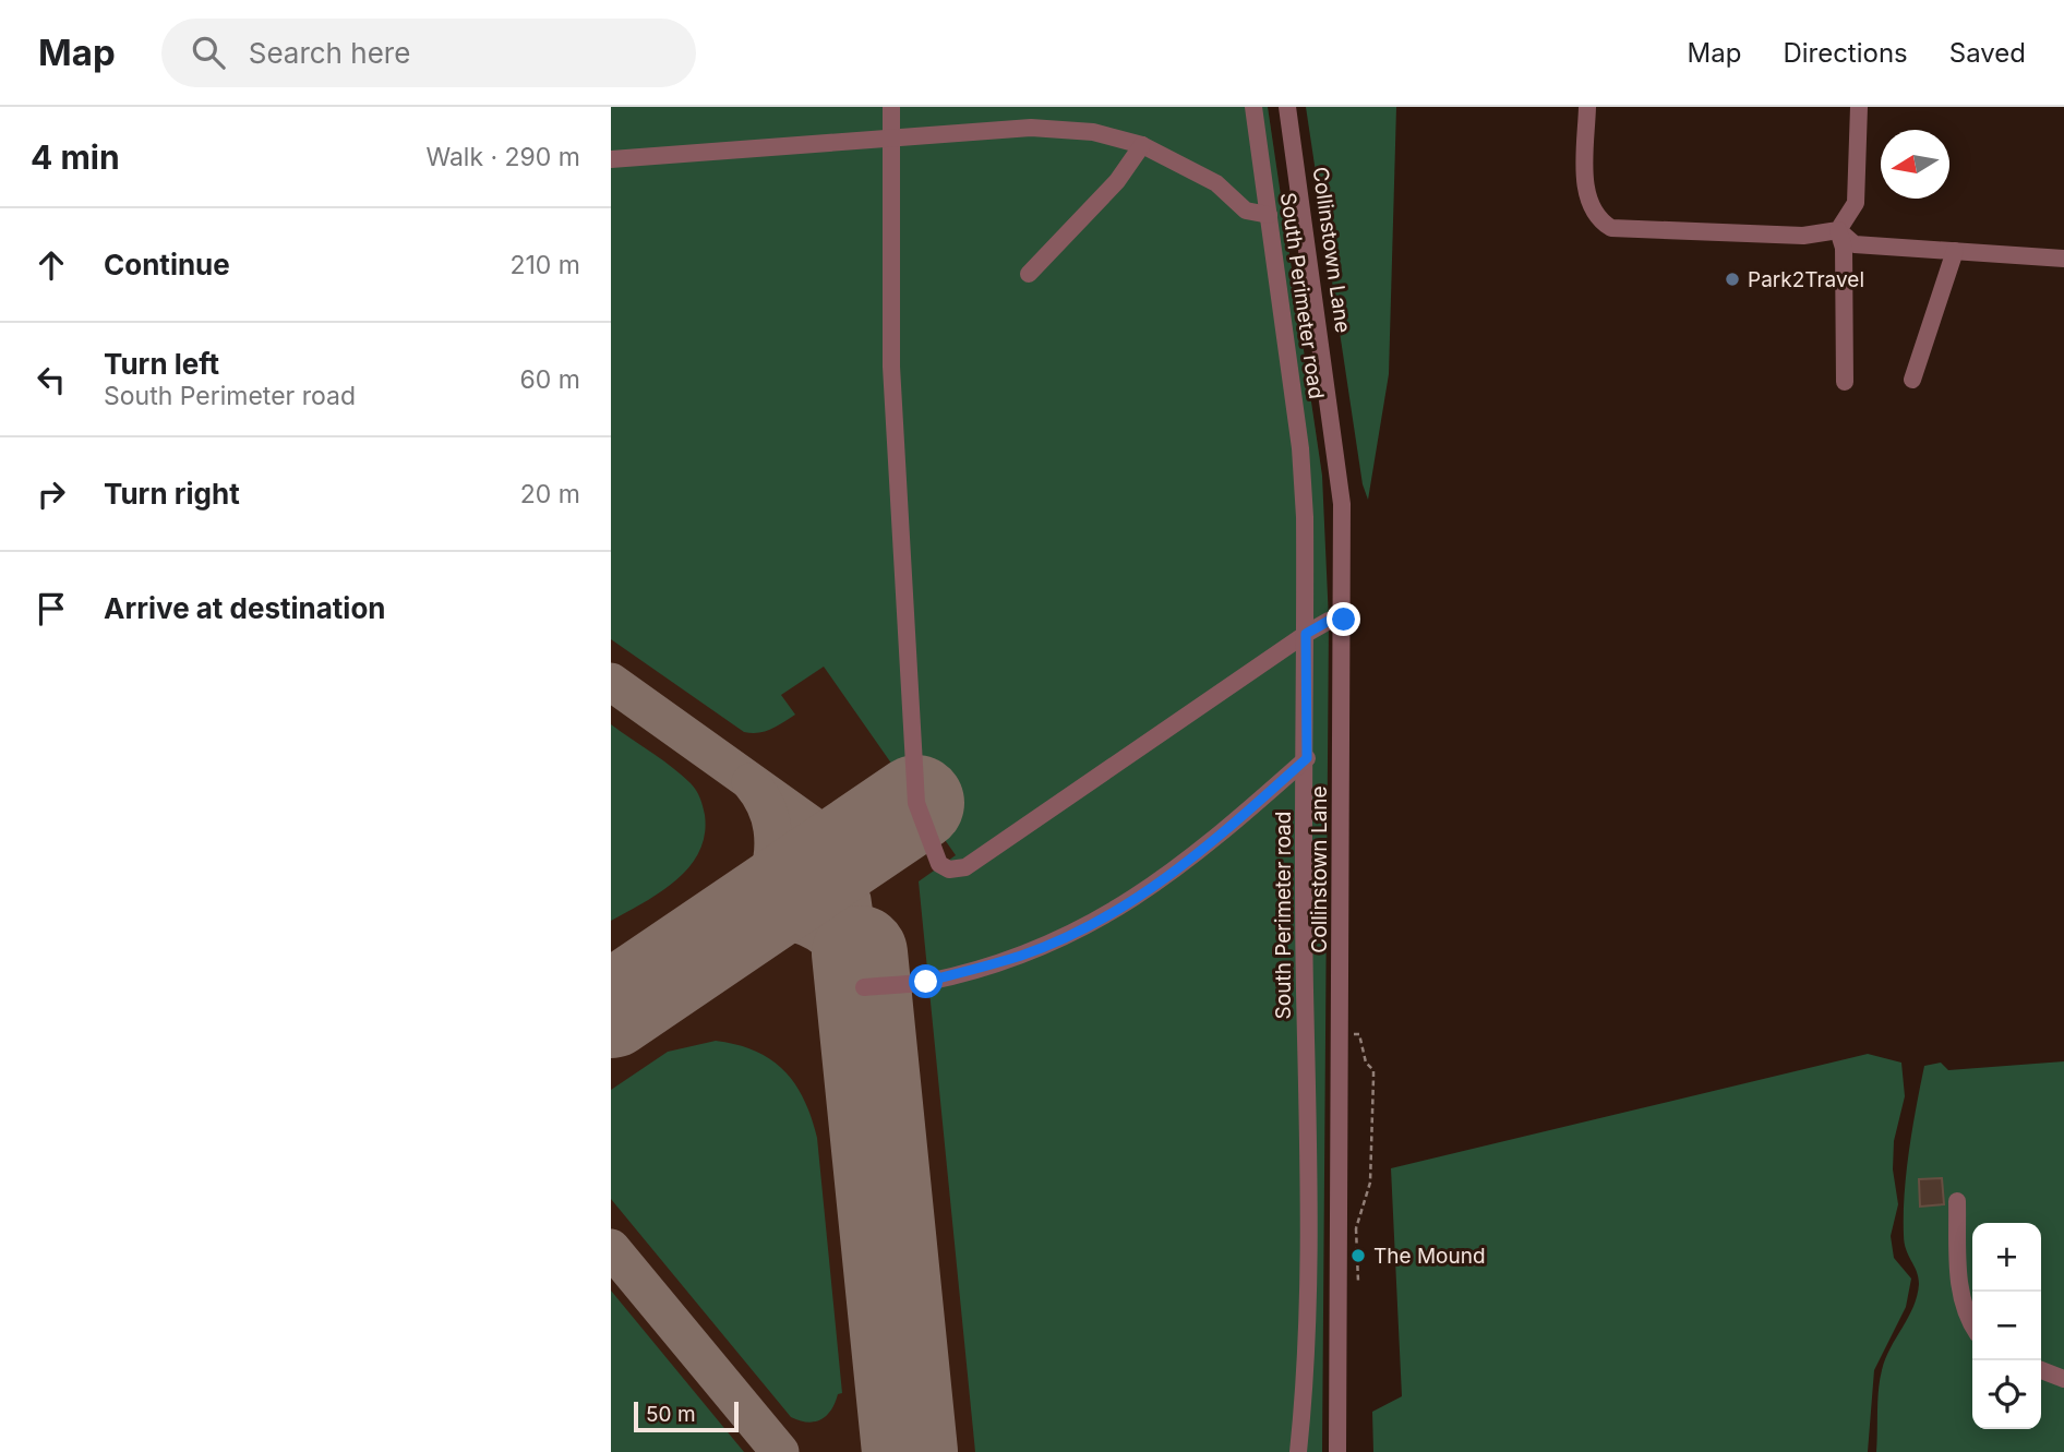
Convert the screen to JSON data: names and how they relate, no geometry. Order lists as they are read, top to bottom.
{
  "streets": {
    "street": ["Collinstown Lane", "South Perimeter road"]
  },
  "places": ["Park2Travel", "The Mound"],
  "scale_bar": "50 m",
  "north": "left",
  "page": {
    "header": "Map",
    "search": "Search here",
    "nav": ["Map", "Directions", "Saved"],
    "heading": ["4 min", "Walk · 290 m"],
    "list": [
      ["Continue", "210 m"],
      ["Turn left", "South Perimeter road", "60 m"],
      ["Turn right", "20 m"],
      "Arrive at destination"
    ],
    "map_buttons": ["+", "−"],
    "scale": "50 m"
  }
}
